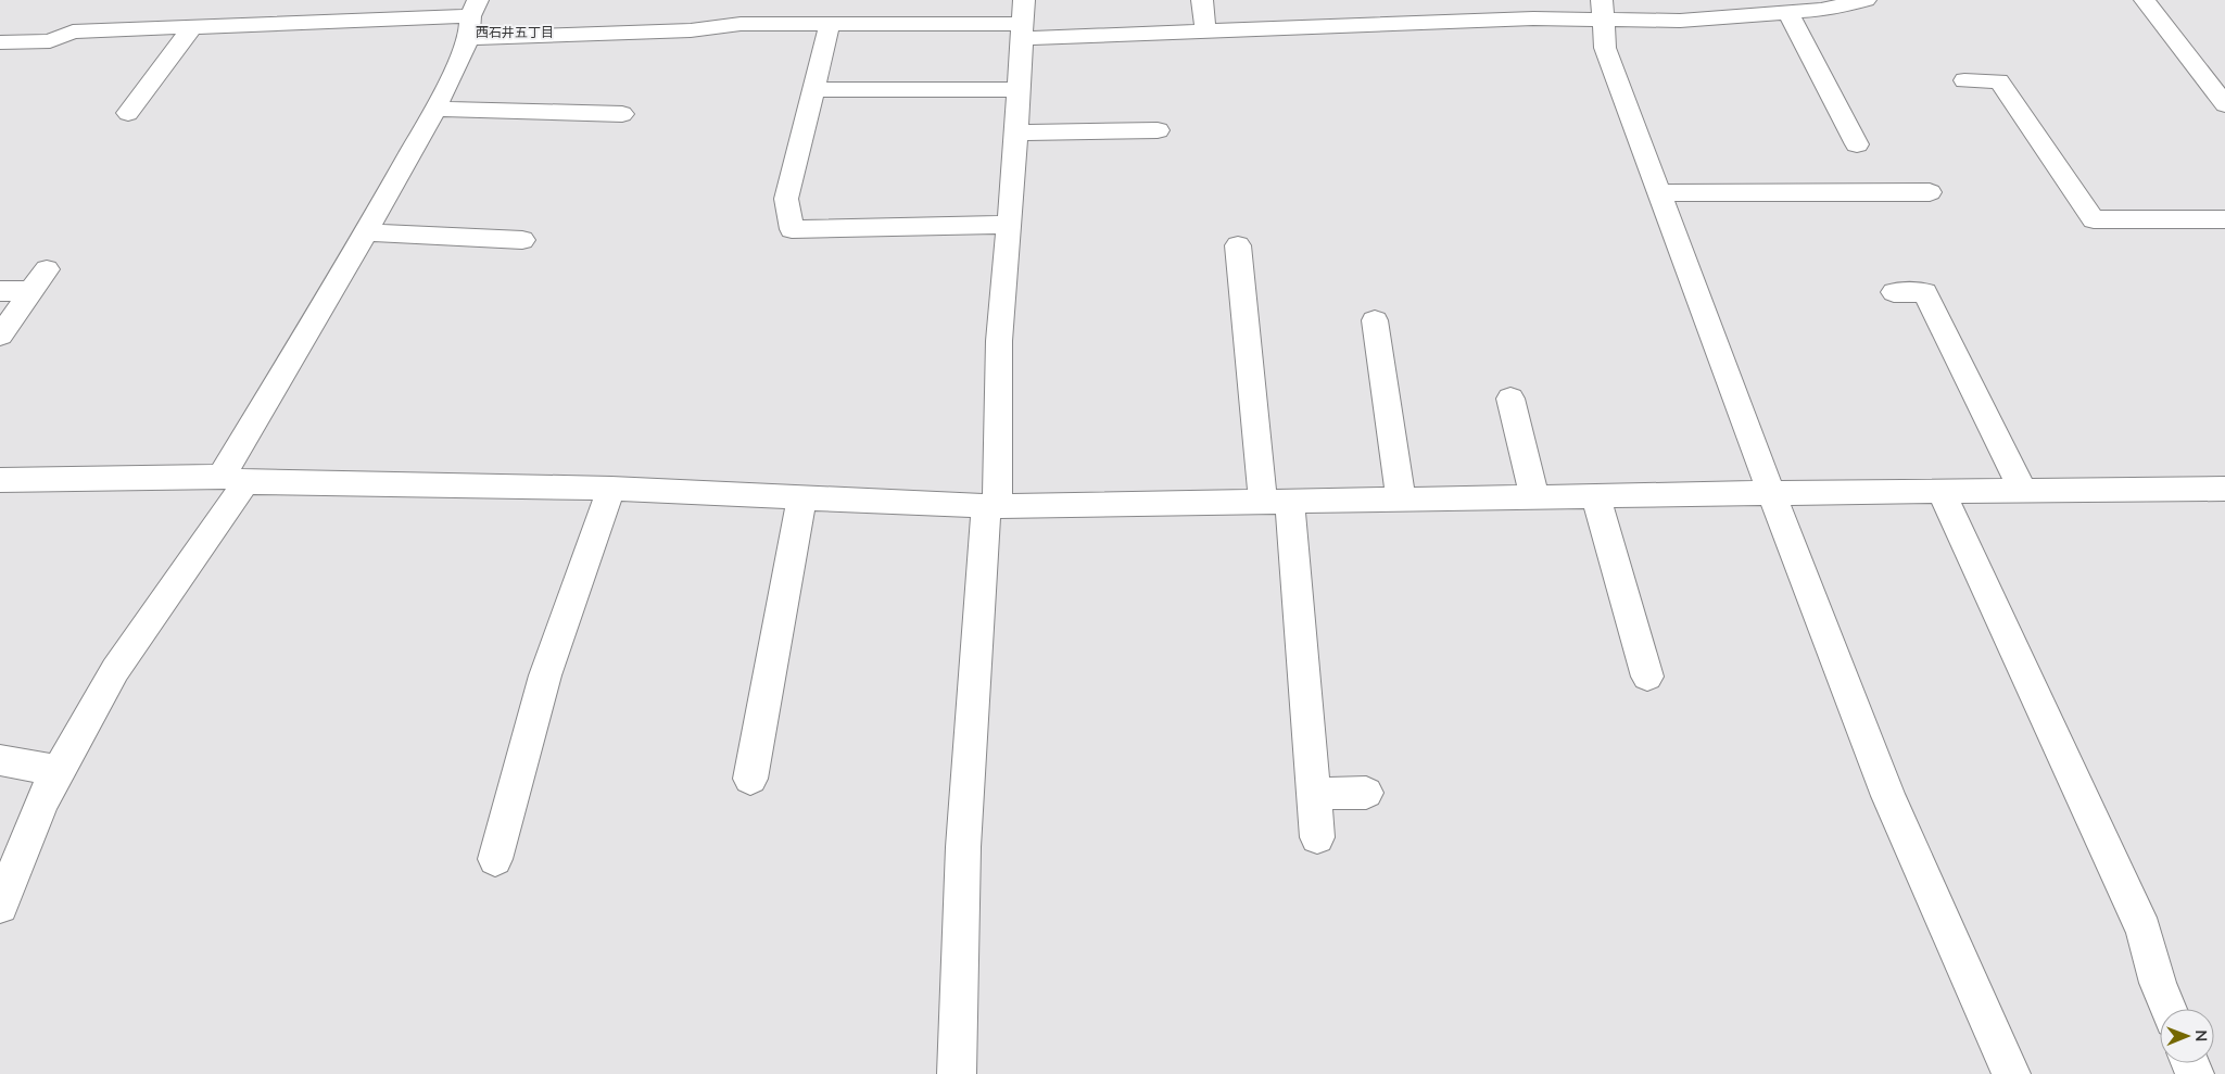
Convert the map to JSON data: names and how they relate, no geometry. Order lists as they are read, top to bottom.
{
  "districts": ["西石井五丁目"],
  "north": "right"
}
